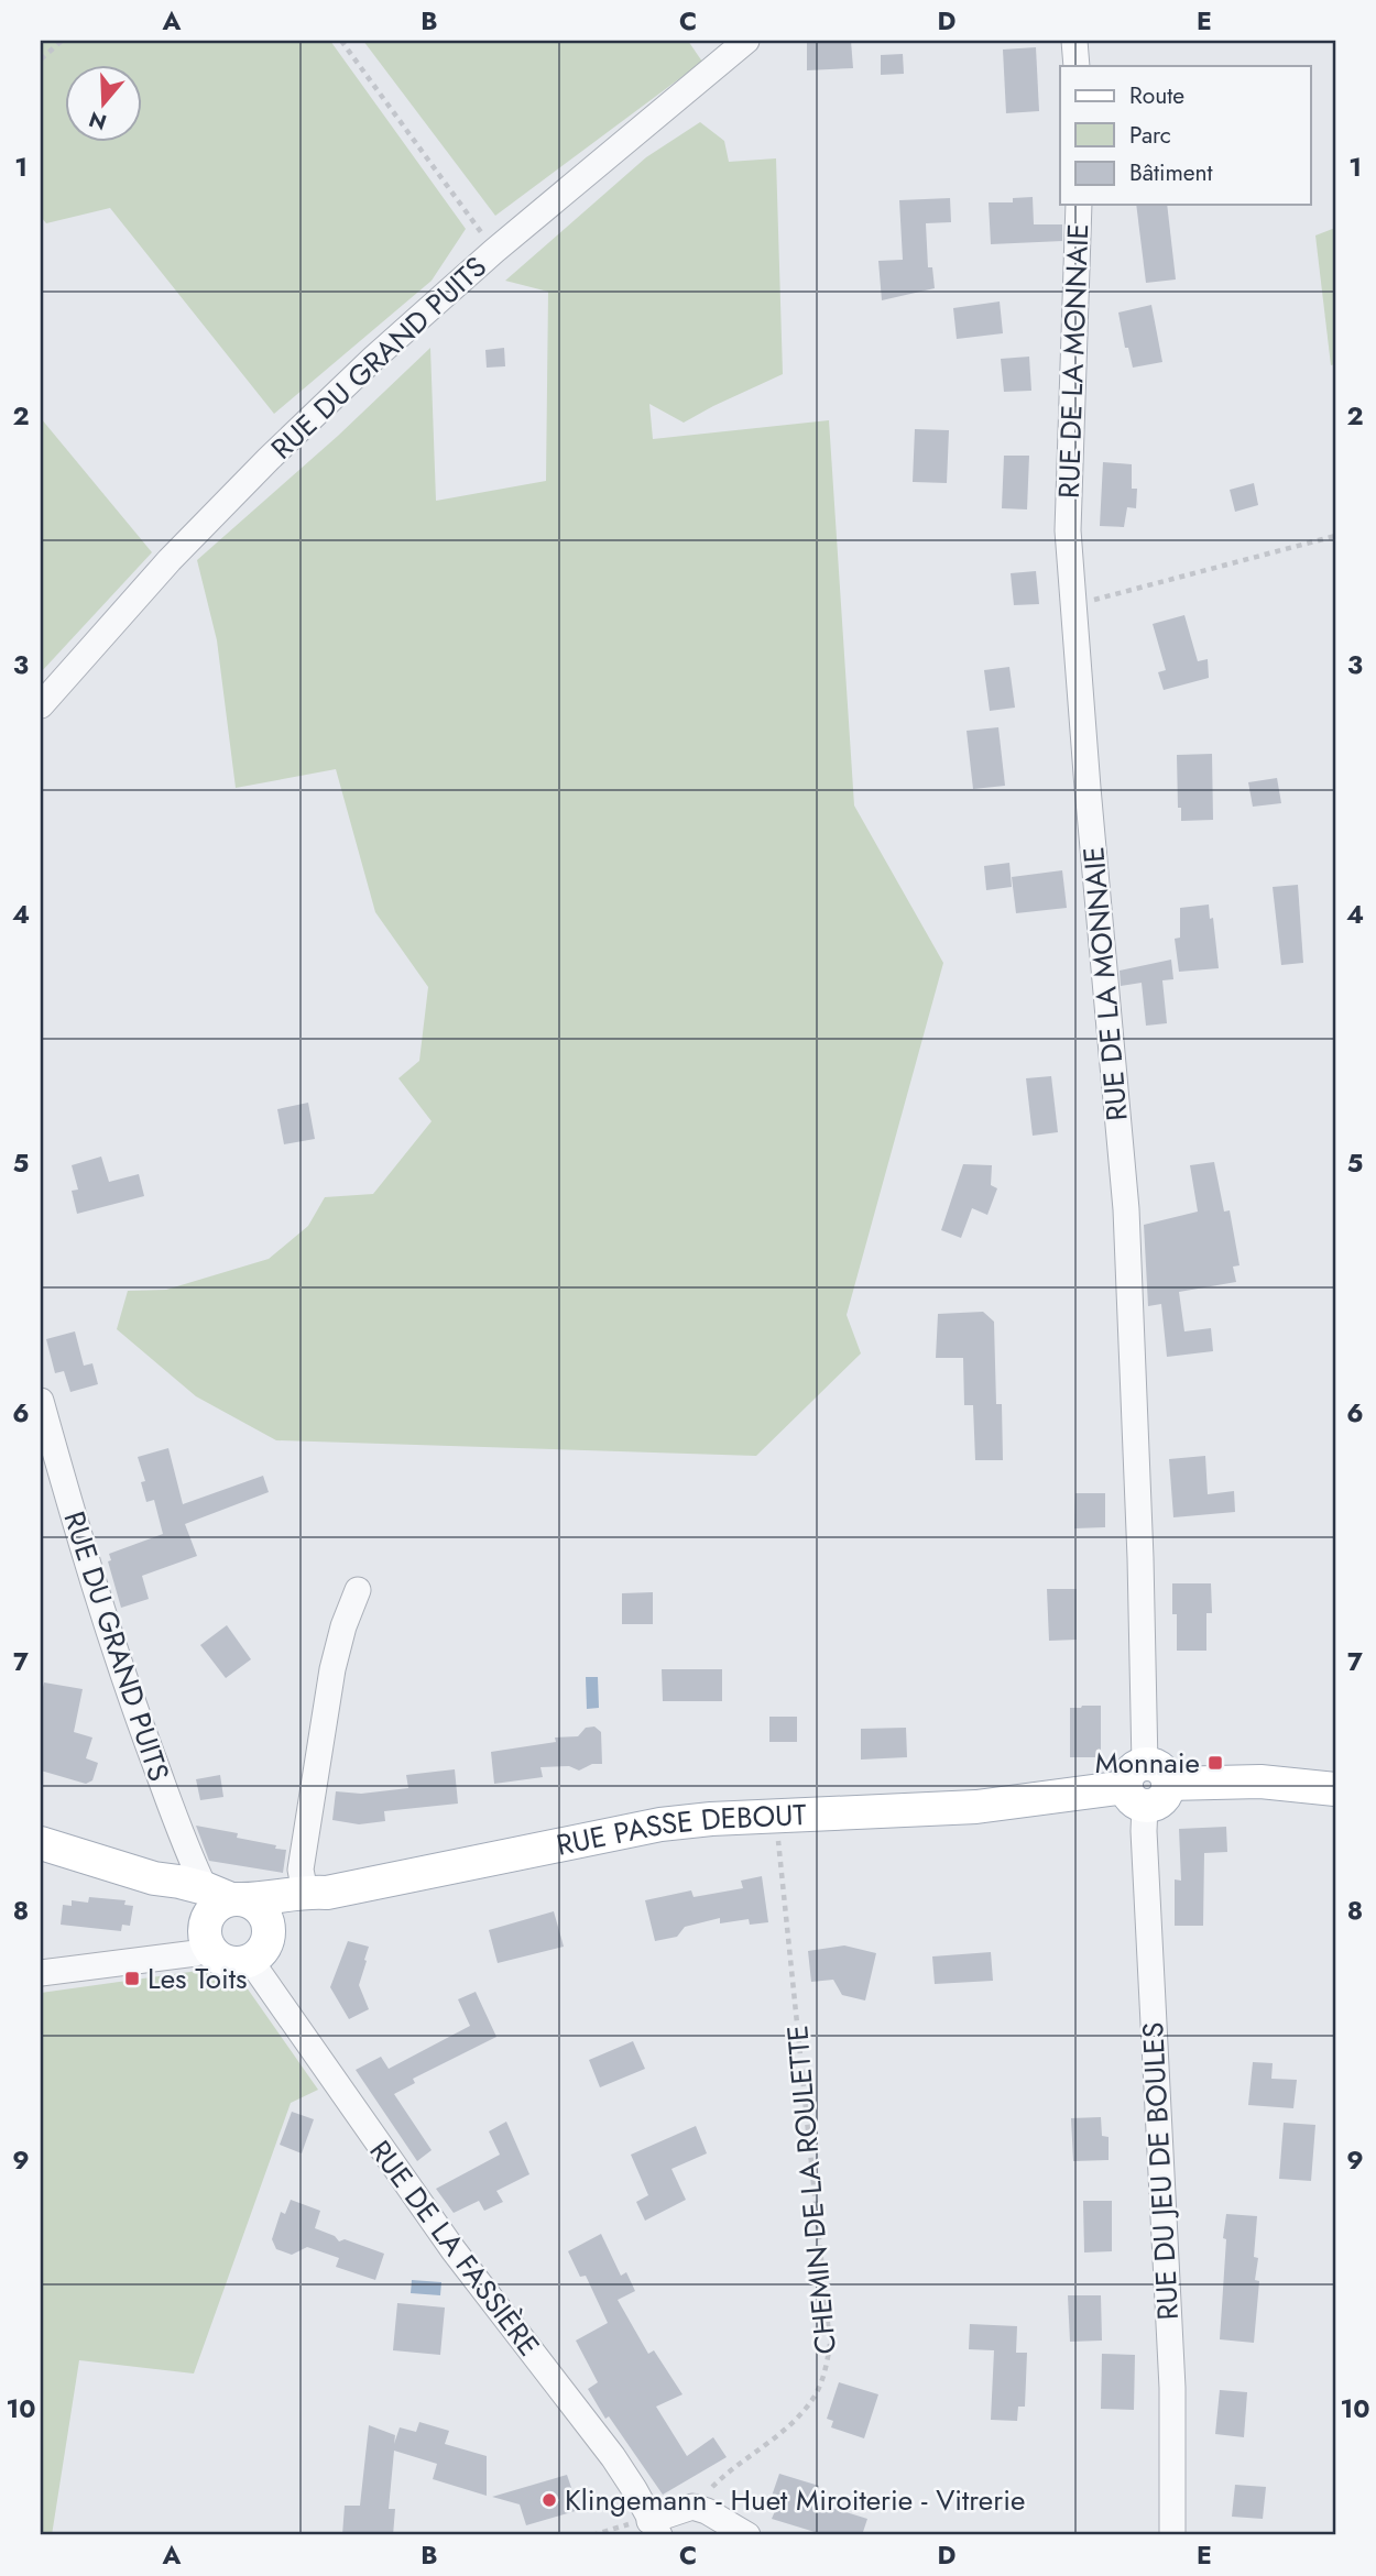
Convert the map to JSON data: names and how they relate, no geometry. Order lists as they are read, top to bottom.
{
  "streets": {
    "main road": ["RUE PASSE DEBOUT"],
    "street": [
      "RUE DU GRAND PUITS",
      "RUE DE LA MONNAIE",
      "RUE DU JEU DE BOULES",
      "RUE DE LA FASSIÈRE"
    ],
    "path": ["CHEMIN DE LA ROULETTE"]
  },
  "crossings": [
    ["RUE DU GRAND PUITS", "RUE PASSE DEBOUT"],
    ["RUE DU GRAND PUITS", "RUE DE LA FASSIÈRE"],
    ["RUE DE LA MONNAIE", "RUE PASSE DEBOUT"],
    ["RUE DE LA MONNAIE", "RUE DU JEU DE BOULES"],
    ["RUE PASSE DEBOUT", "RUE DU JEU DE BOULES"],
    ["RUE PASSE DEBOUT", "CHEMIN DE LA ROULETTE"],
    ["RUE PASSE DEBOUT", "RUE DE LA FASSIÈRE"]
  ],
  "places": {
    "transit": ["Monnaie", "Les Toits"],
    "other": ["Klingemann - Huet Miroiterie - Vitrerie"]
  },
  "legend": ["Route", "Parc", "Bâtiment"],
  "north": "bottom",
  "grid": {
    "columns": [
      "A",
      "B",
      "C",
      "D",
      "E"
    ],
    "rows": [
      "1",
      "2",
      "3",
      "4",
      "5",
      "6",
      "7",
      "8",
      "9",
      "10"
    ]
  }
}
